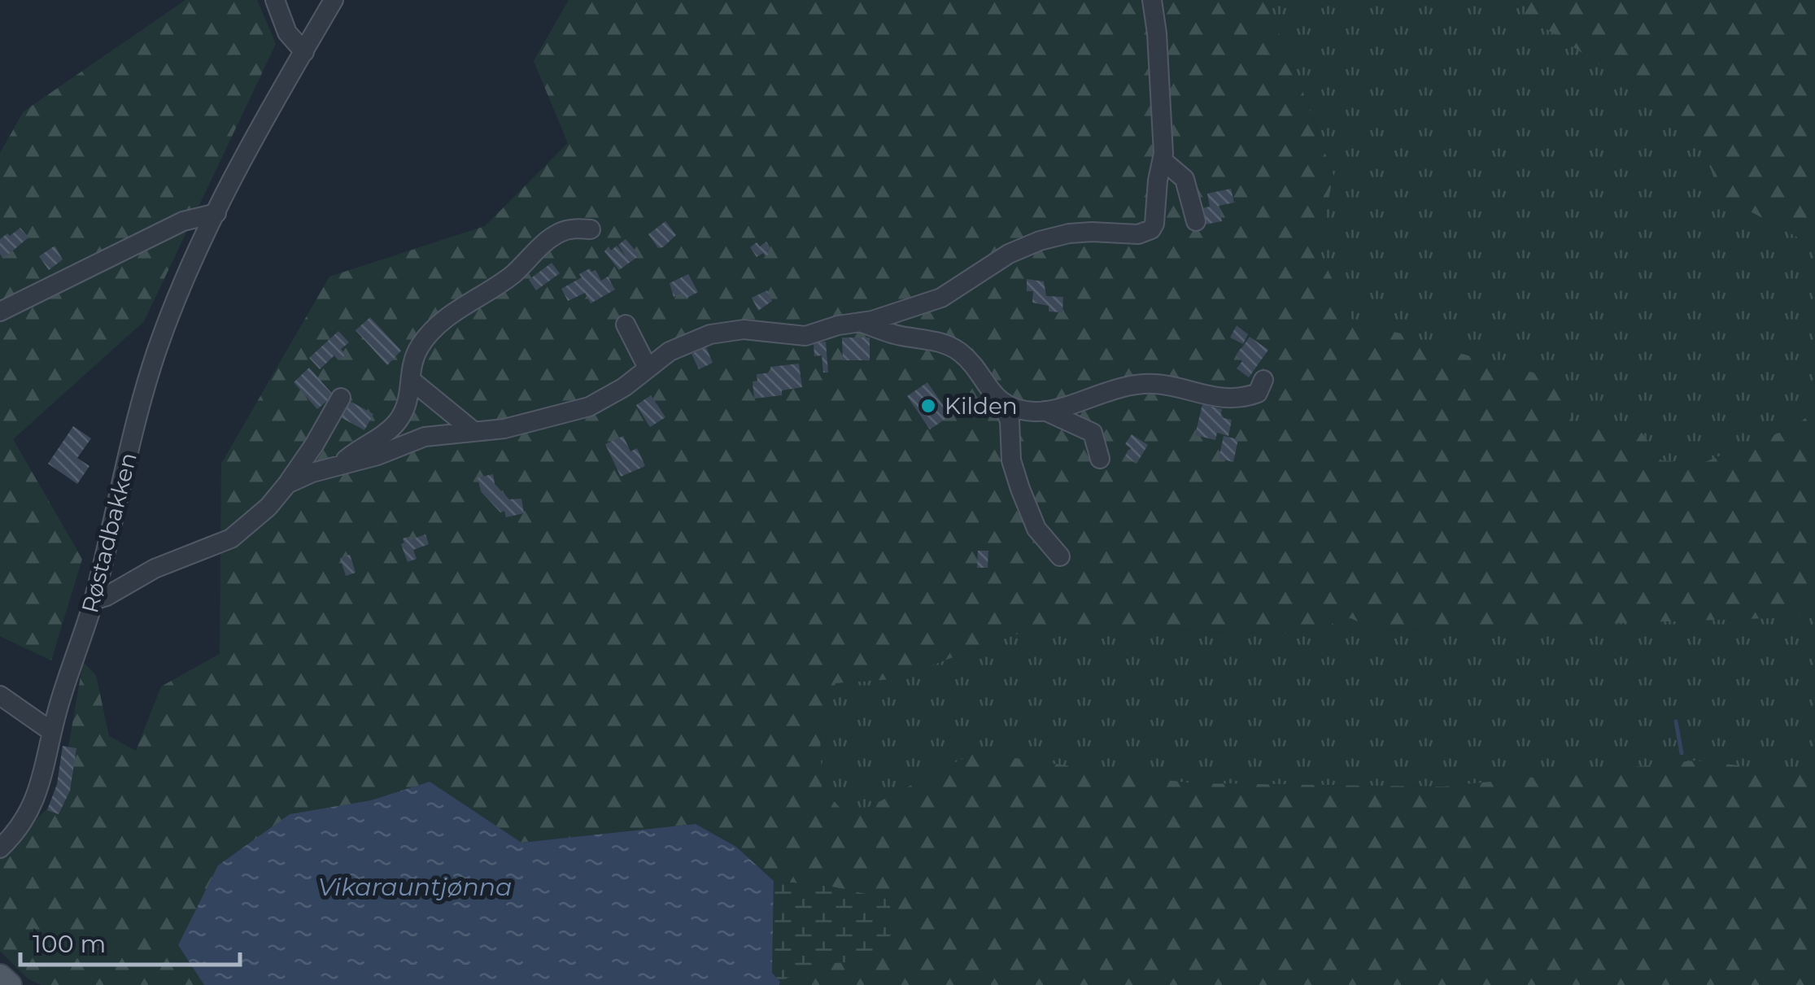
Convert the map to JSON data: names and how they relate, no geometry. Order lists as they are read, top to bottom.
{
  "streets": {
    "street": ["Røstadbakken"]
  },
  "water": ["Vikarauntjønna"],
  "places": ["Kilden"],
  "scale_bar": "100 m"
}
